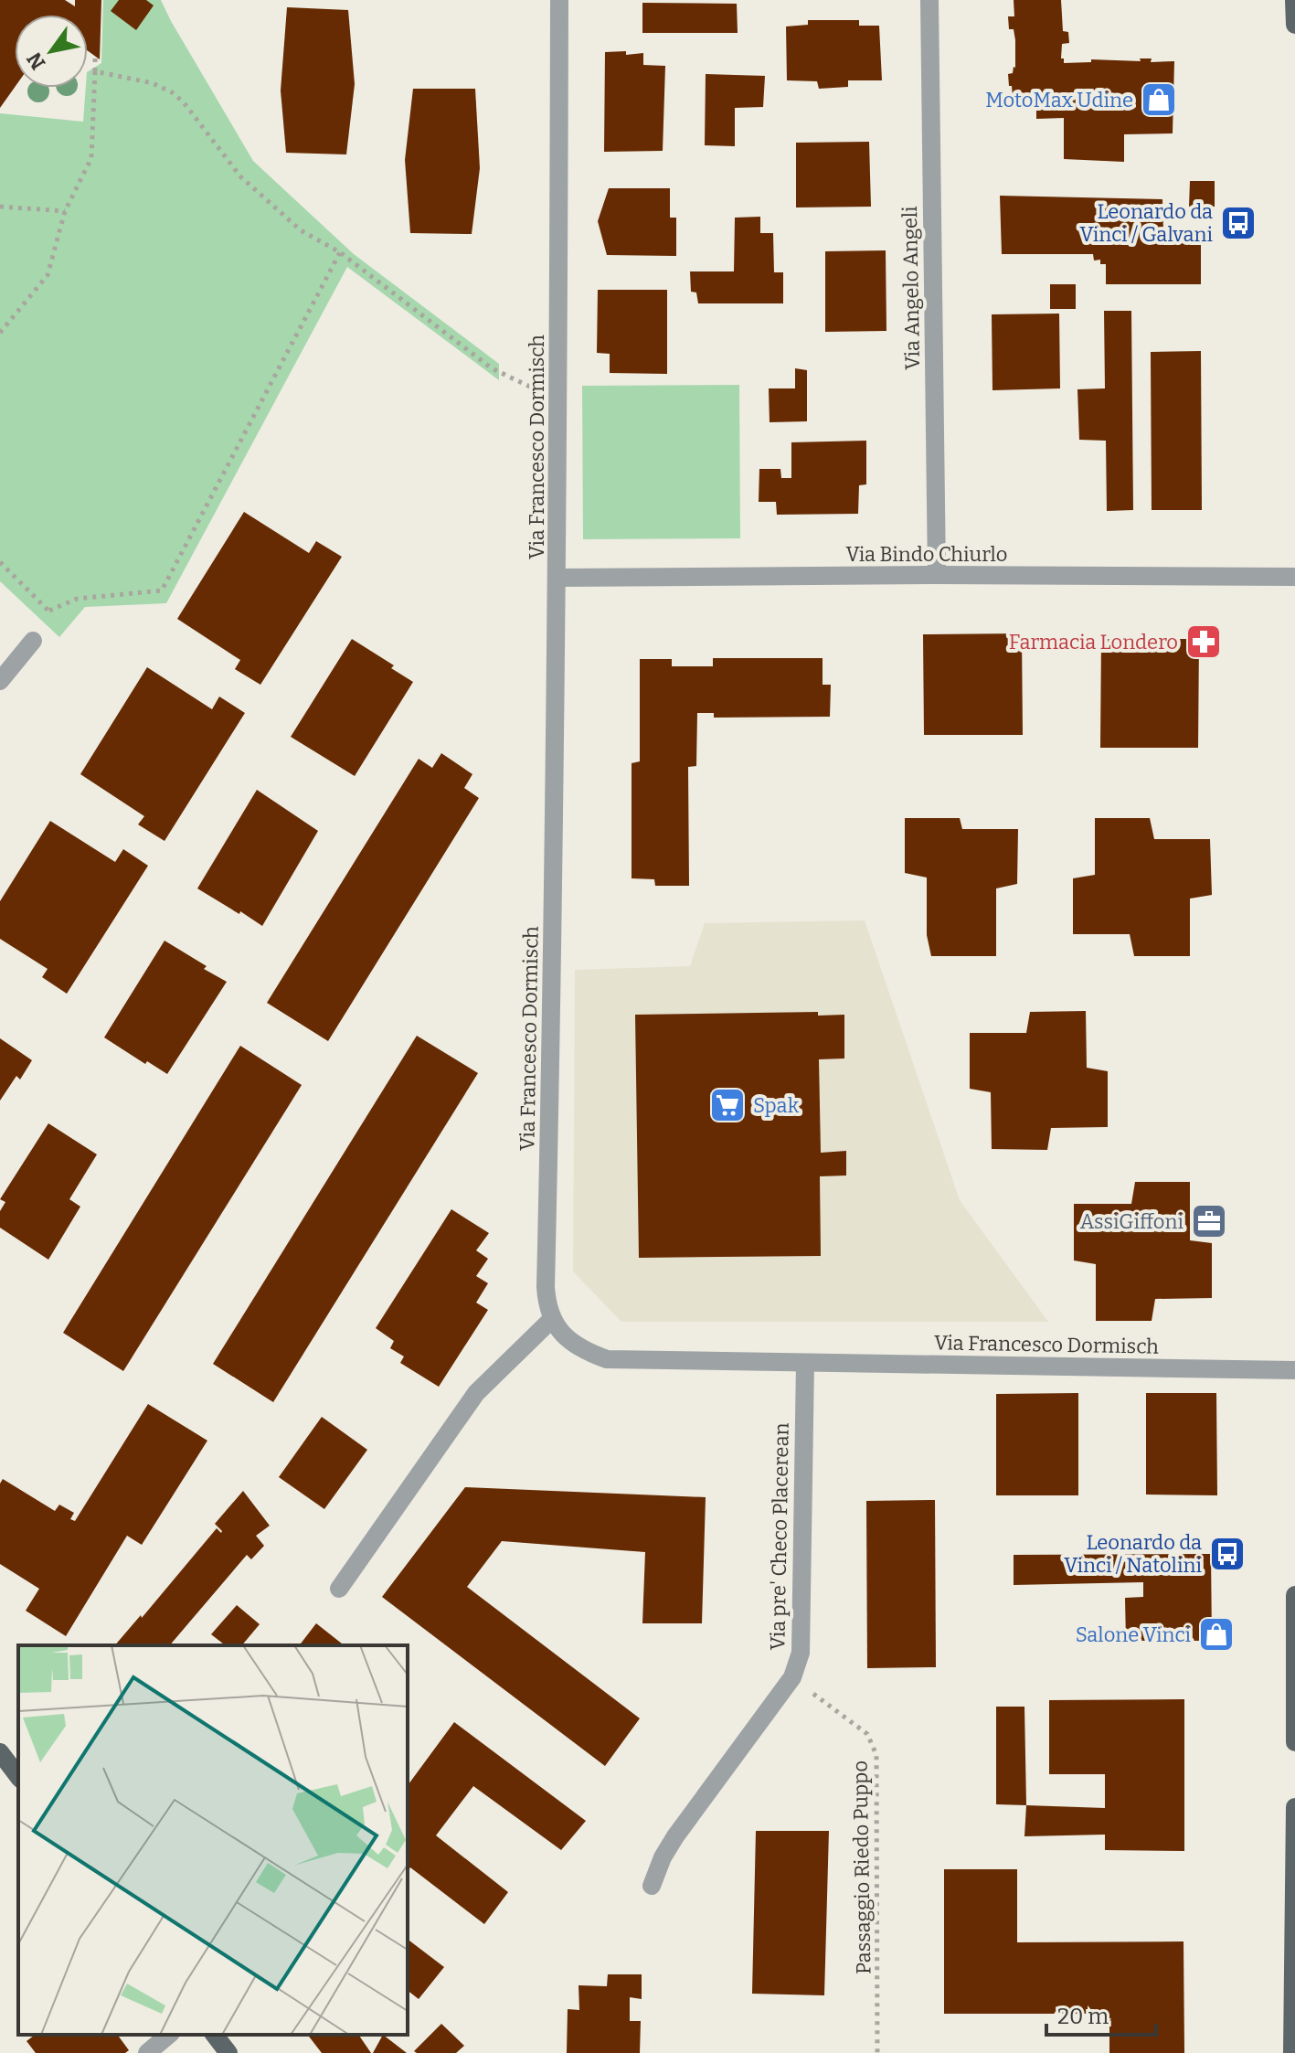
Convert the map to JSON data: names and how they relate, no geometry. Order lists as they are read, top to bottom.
{
  "streets": {
    "street": [
      "Via Angelo Angeli",
      "Via Francesco Dormisch",
      "Via Bindo Chiurlo",
      "Via pre' Checo Placerean"
    ],
    "path": ["Passaggio Riedo Puppo"]
  },
  "crossings": [
    ["Via Angelo Angeli", "Via Bindo Chiurlo"],
    ["Via Francesco Dormisch", "Via Bindo Chiurlo"],
    ["Via Francesco Dormisch", "Via pre' Checo Placerean"],
    ["Via pre' Checo Placerean", "Passaggio Riedo Puppo"]
  ],
  "places": {
    "shop": ["MotoMax Udine", "Salone Vinci"],
    "bus stop": ["Leonardo da Vinci / Galvani", "Leonardo da Vinci / Natolini"],
    "pharmacy": ["Farmacia Londero"],
    "supermarket": ["Spak"],
    "office": ["AssiGiffoni"]
  },
  "scale_bar": "20 m",
  "north": "bottom left"
}
